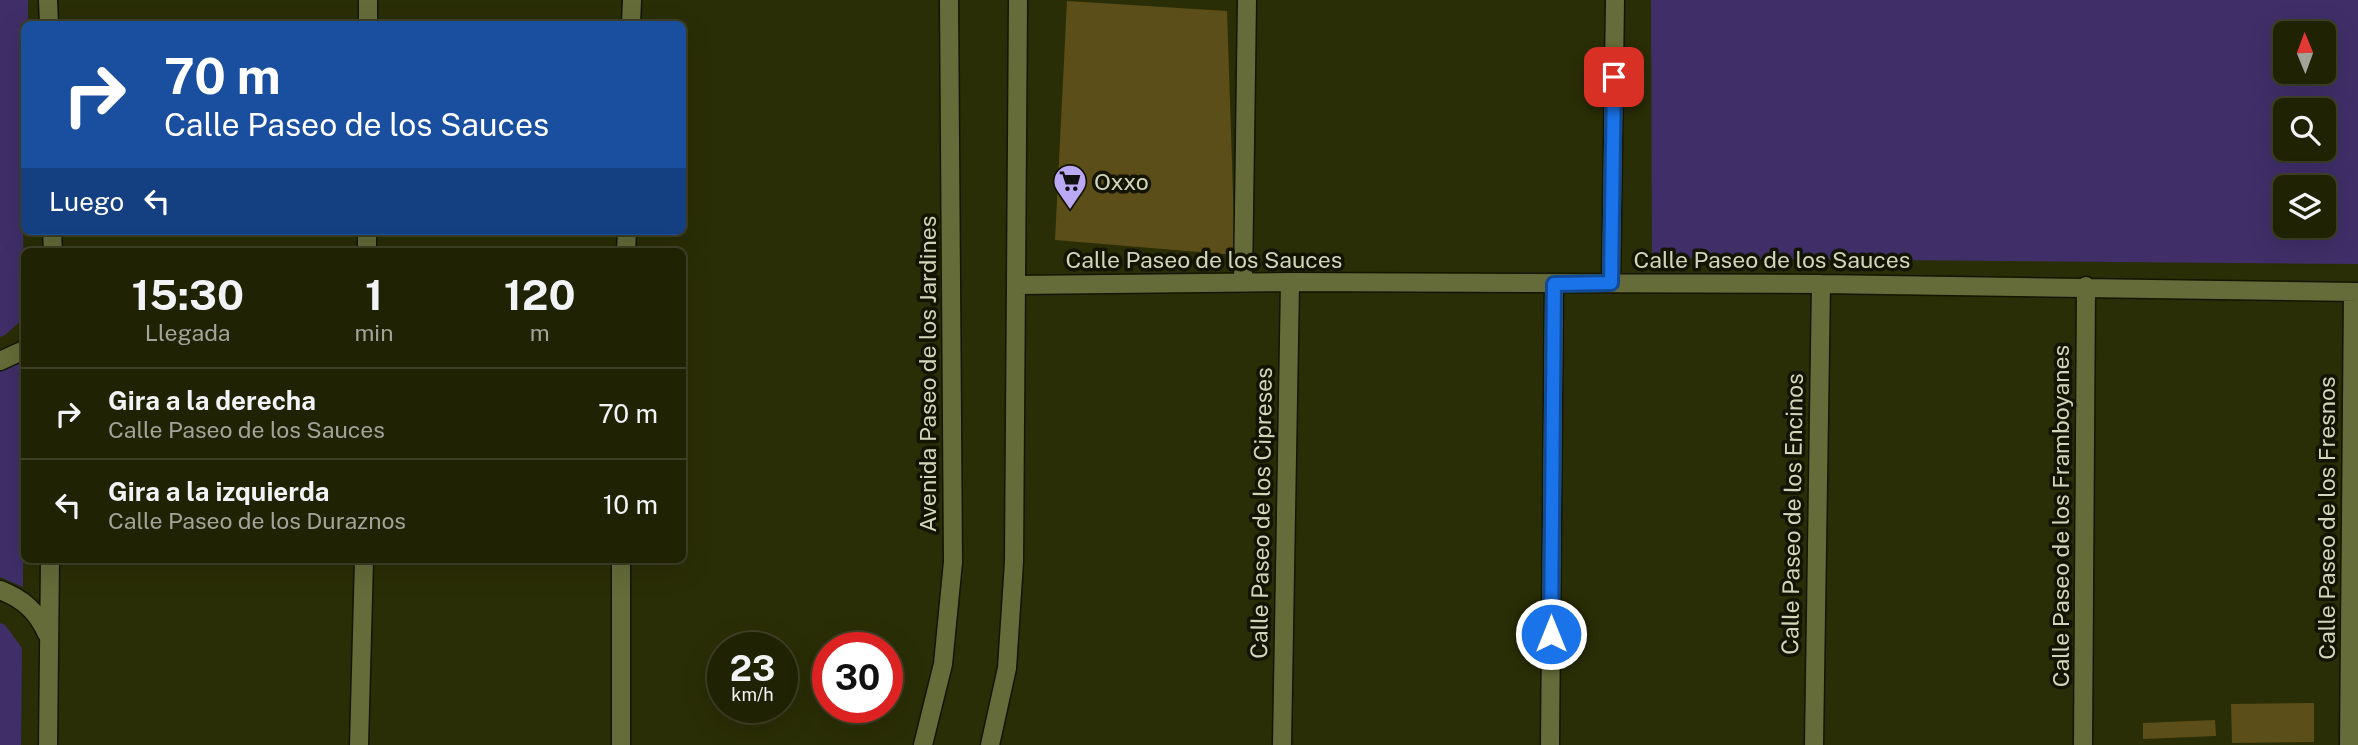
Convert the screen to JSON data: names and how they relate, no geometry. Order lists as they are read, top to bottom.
{
  "streets": {
    "street": [
      "Calle Paseo de los Sauces",
      "Avenida Paseo de los Jardines",
      "Calle Paseo de los Cipreses",
      "Calle Paseo de los Encinos",
      "Calle Paseo de los Framboyanes",
      "Calle Paseo de los Fresnos"
    ]
  },
  "crossings": [
    ["Calle Paseo de los Sauces", "Calle Paseo de los Cipreses"],
    ["Calle Paseo de los Sauces", "Calle Paseo de los Encinos"],
    ["Calle Paseo de los Sauces", "Calle Paseo de los Framboyanes"],
    ["Calle Paseo de los Sauces", "Calle Paseo de los Fresnos"]
  ],
  "places": {
    "supermarket": ["Oxxo"]
  },
  "north": "top",
  "page": {
    "turn": ["70 m", "Calle Paseo de los Sauces"],
    "then": "Luego",
    "eta": [
      "15:30",
      "Llegada",
      "1",
      "min",
      "120",
      "m"
    ],
    "list": [
      {
        "name": "Gira a la derecha",
        "note": "Calle Paseo de los Sauces",
        "value": "70 m"
      },
      {
        "name": "Gira a la izquierda",
        "note": "Calle Paseo de los Duraznos",
        "value": "10 m"
      }
    ],
    "speed": "23 km/h",
    "limit": "30"
  }
}
